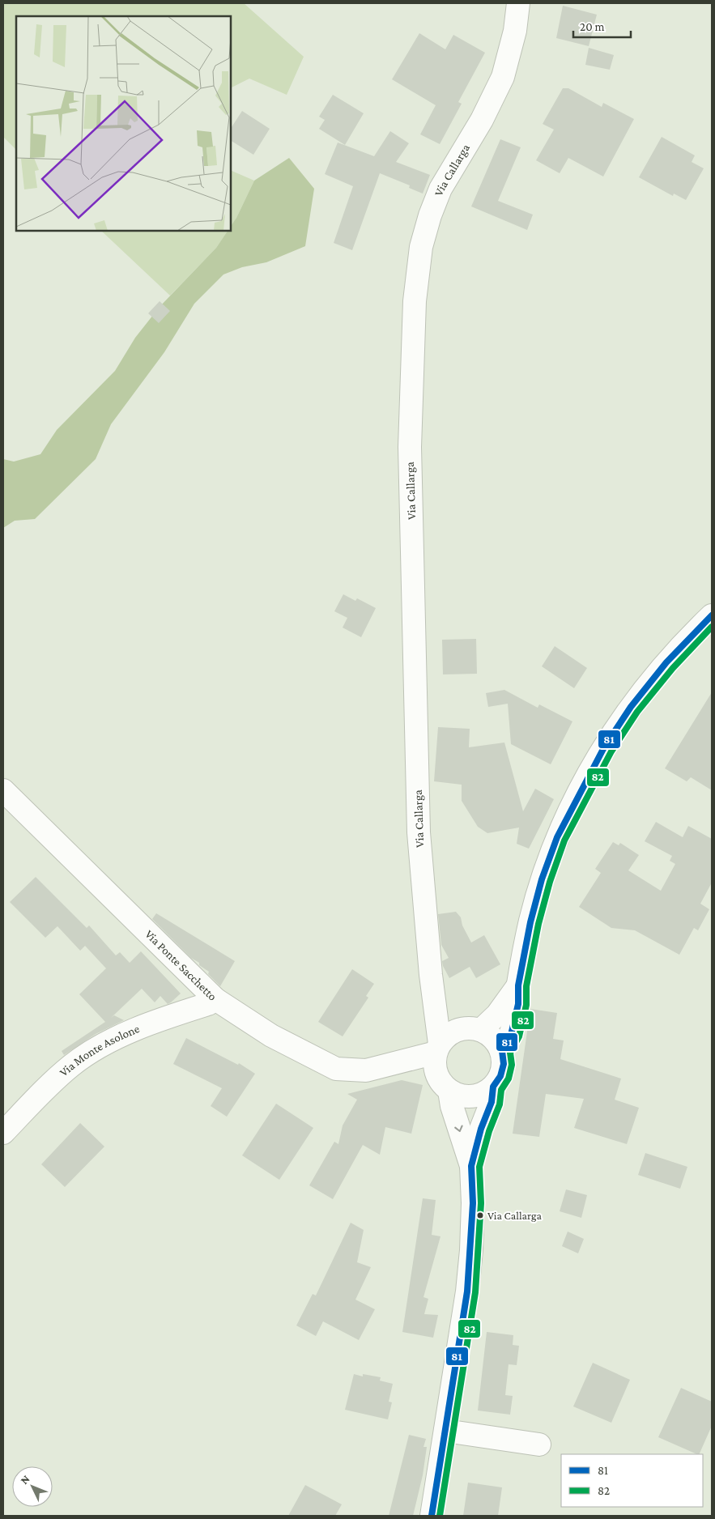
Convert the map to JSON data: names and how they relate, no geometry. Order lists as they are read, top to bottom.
{
  "streets": {
    "street": ["Via Callarga", "Via Ponte Sacchetto", "Via Monte Asolone"]
  },
  "crossings": [
    ["Via Callarga", "Via Ponte Sacchetto"],
    ["Via Ponte Sacchetto", "Via Monte Asolone"]
  ],
  "places": ["Via Callarga"],
  "lines": ["transit line 81", "transit line 82"],
  "legend": ["81", "82"],
  "scale_bar": "20 m",
  "north": "top left"
}
